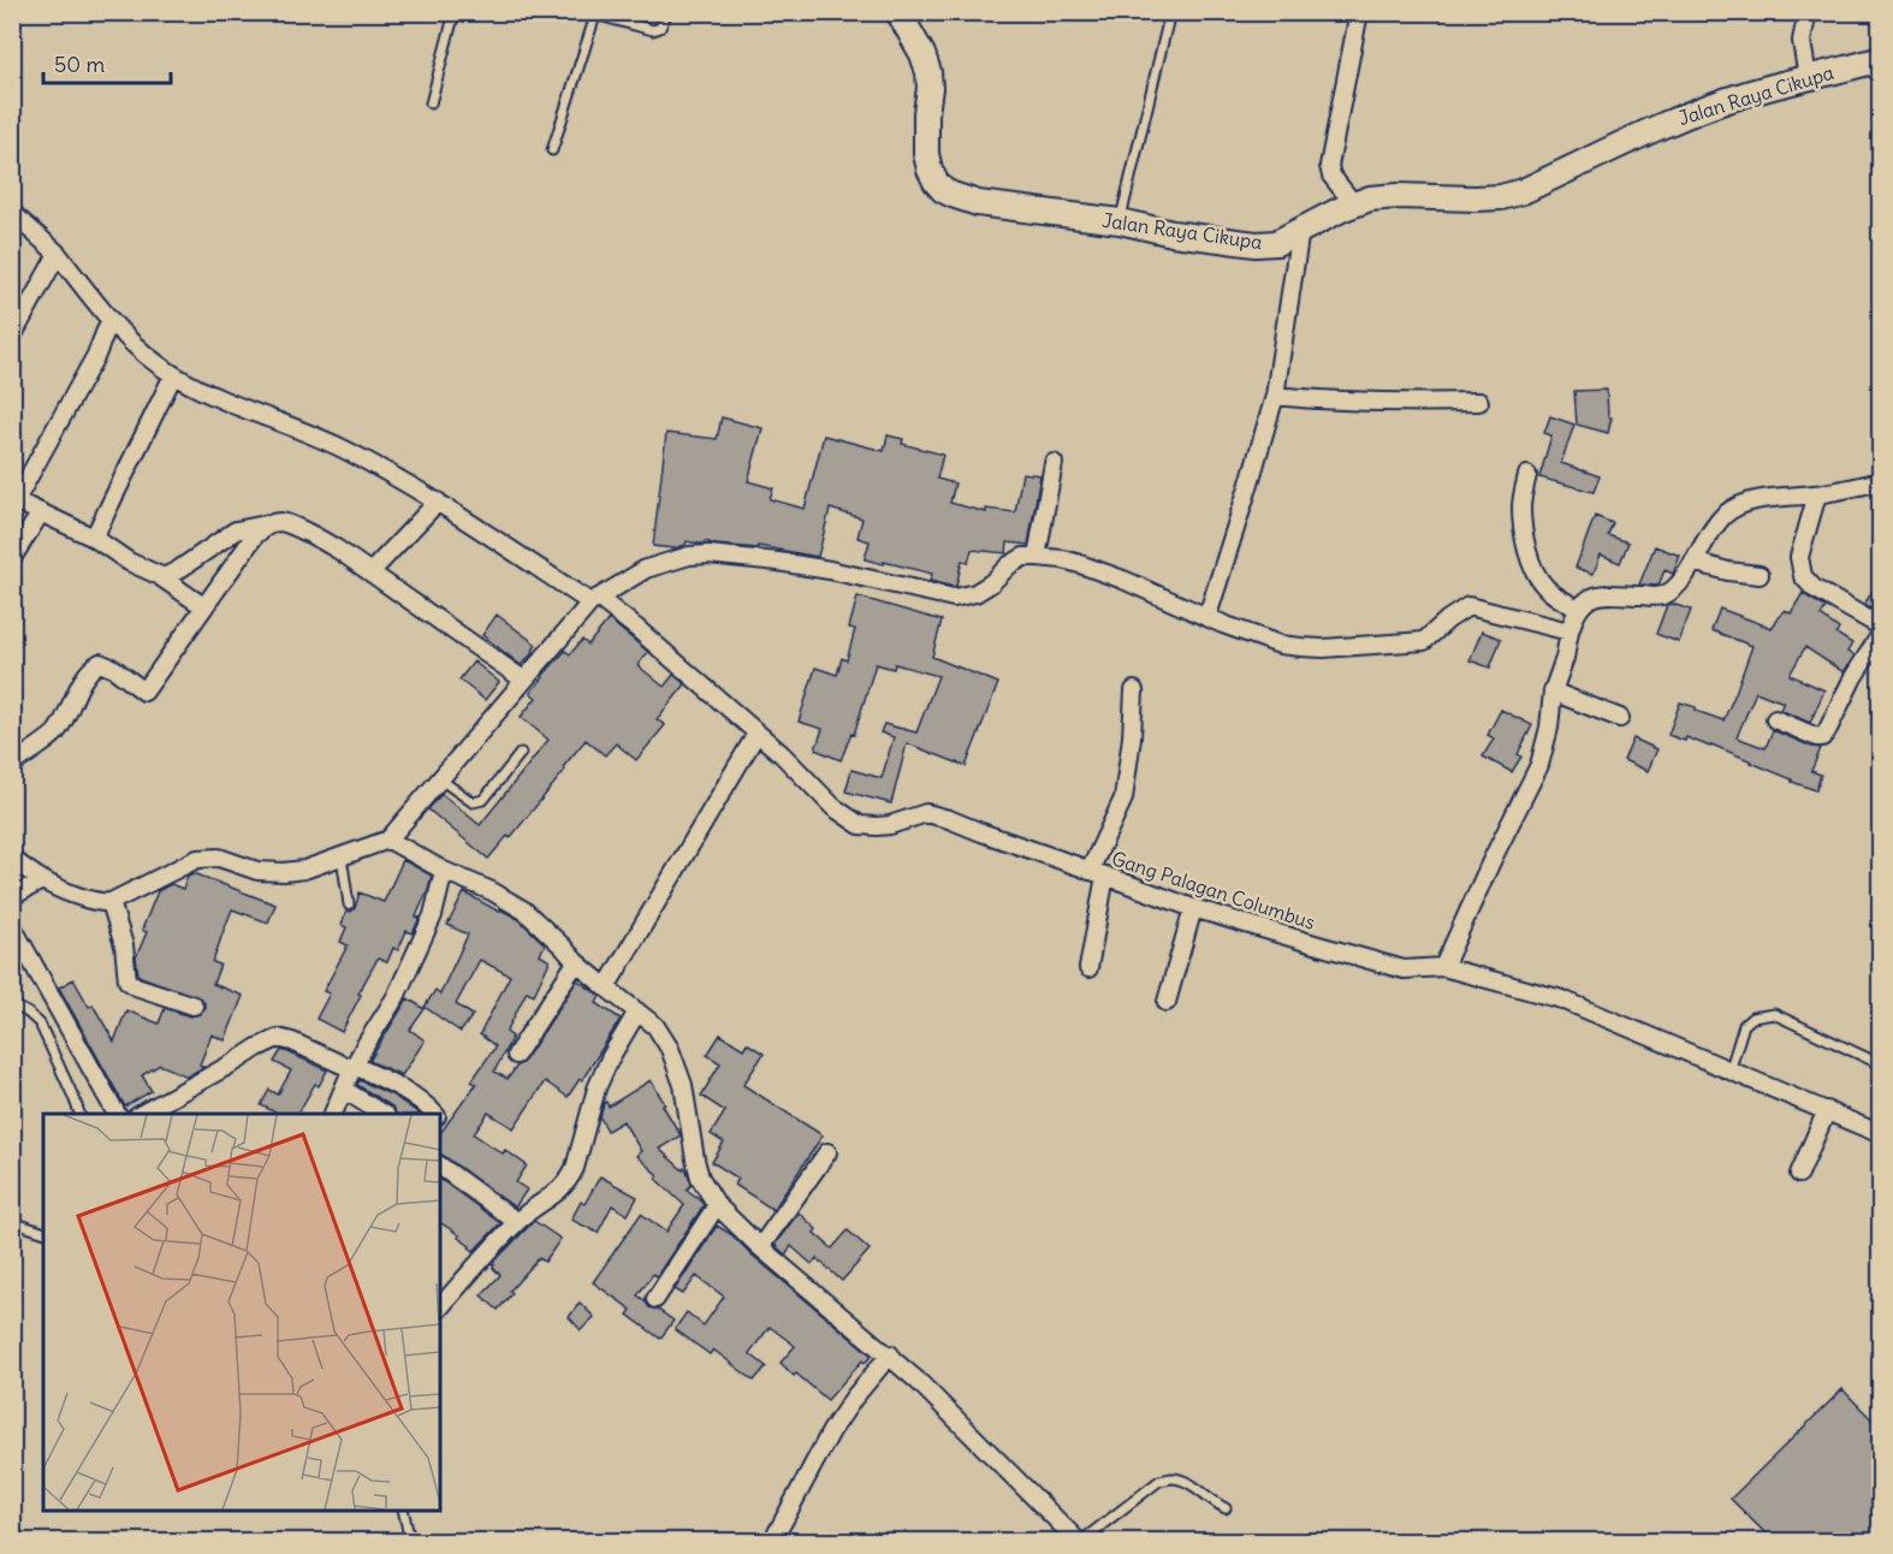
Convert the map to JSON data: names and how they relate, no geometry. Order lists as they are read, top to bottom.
{
  "streets": {
    "main road": ["Jalan Raya Cikupa"],
    "street": ["Gang Palagan Columbus"]
  },
  "scale_bar": "50 m"
}
